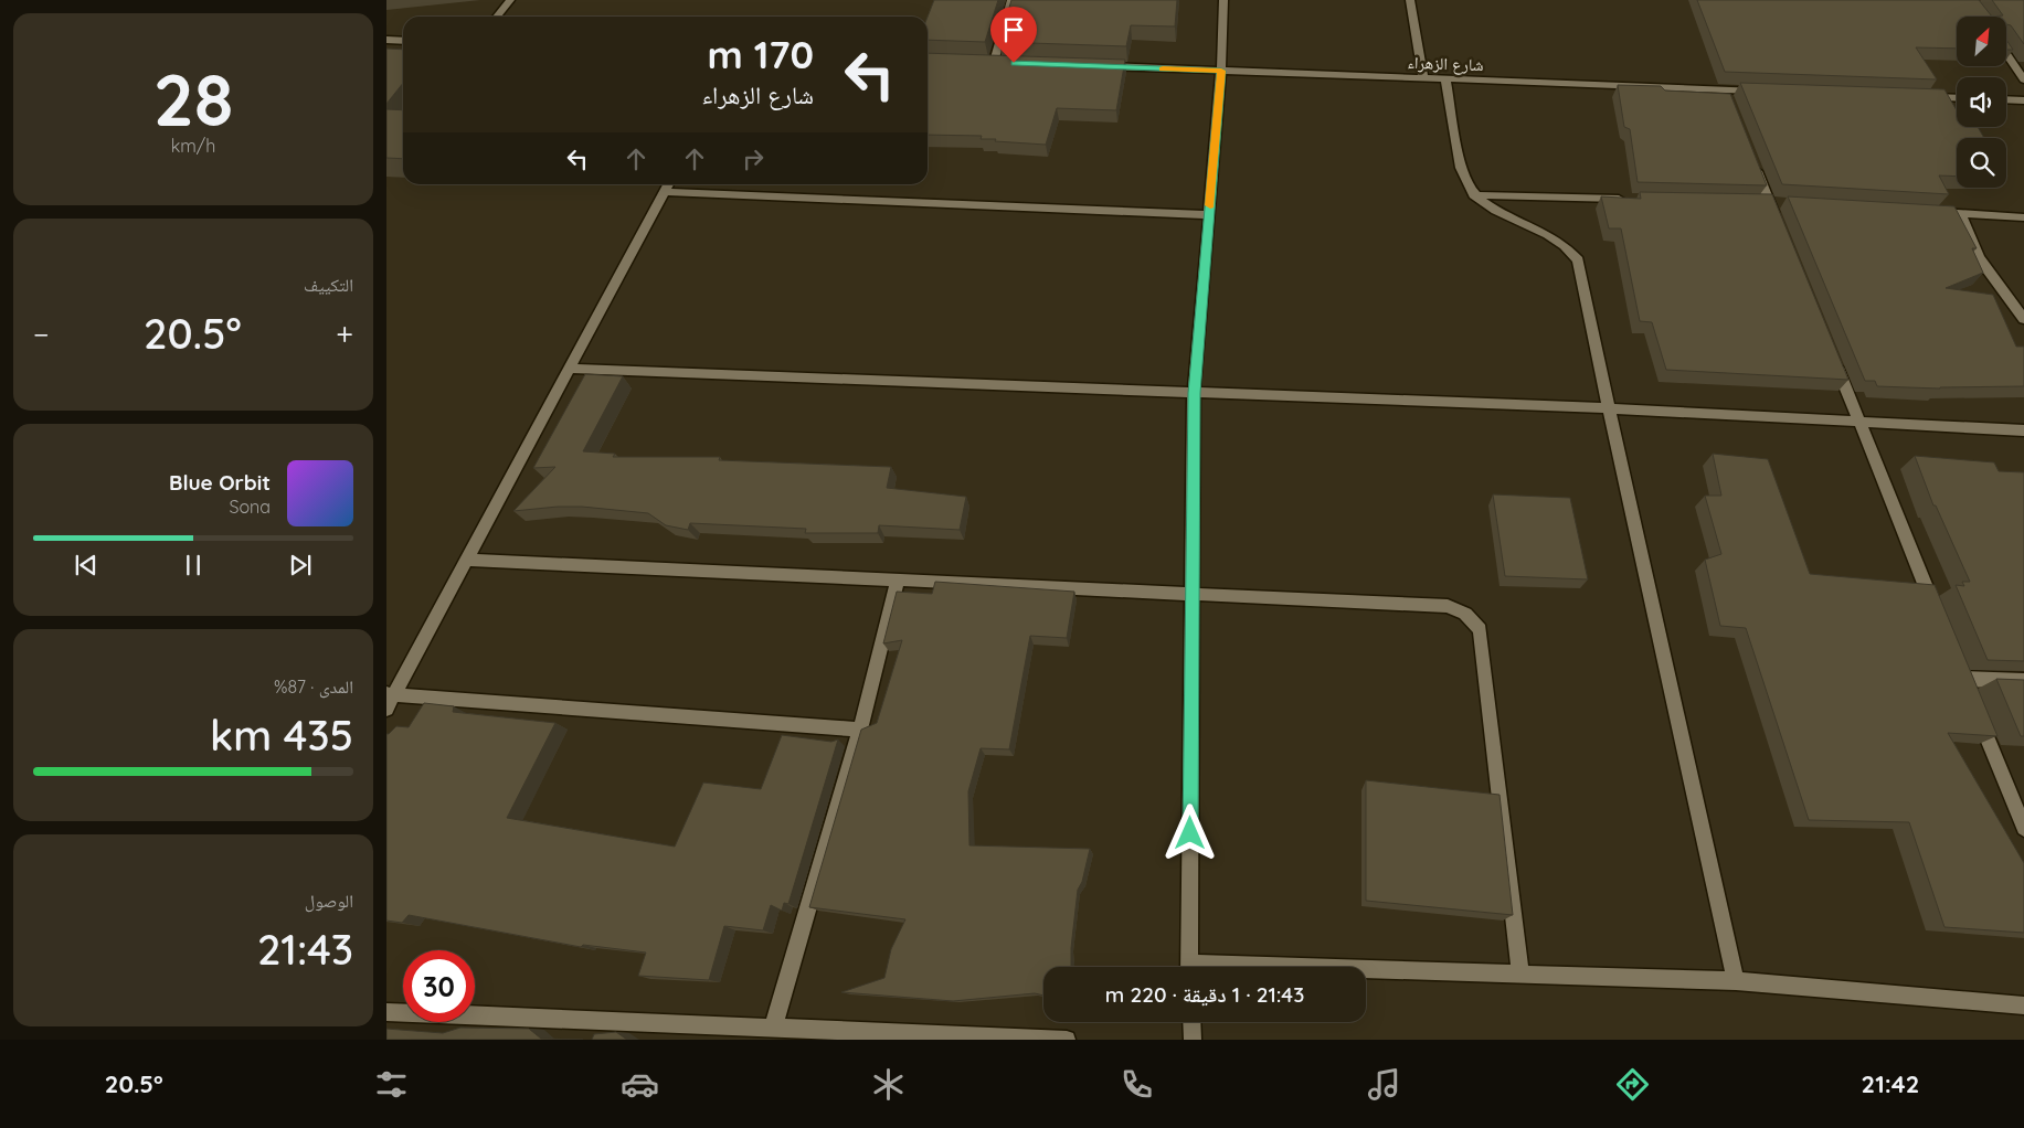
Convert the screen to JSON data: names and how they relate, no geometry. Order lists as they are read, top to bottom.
{
  "streets": {
    "street": ["شارع الزهراء"]
  },
  "north": "top right",
  "page": {
    "tile": [
      ["28", "km/h"],
      "التكييف",
      ["المدى · 87%", "435 km"],
      ["الوصول", "21:43"]
    ],
    "turn": ["170 m", "شارع الزهراء"],
    "heat": ["−", "20.5°", "+"],
    "song": ["Blue Orbit", "Sona"],
    "limit": "30",
    "trip": "21:43 · 1 دقيقة · 220 m",
    "tabs": ["21:42", "20.5°"]
  }
}
